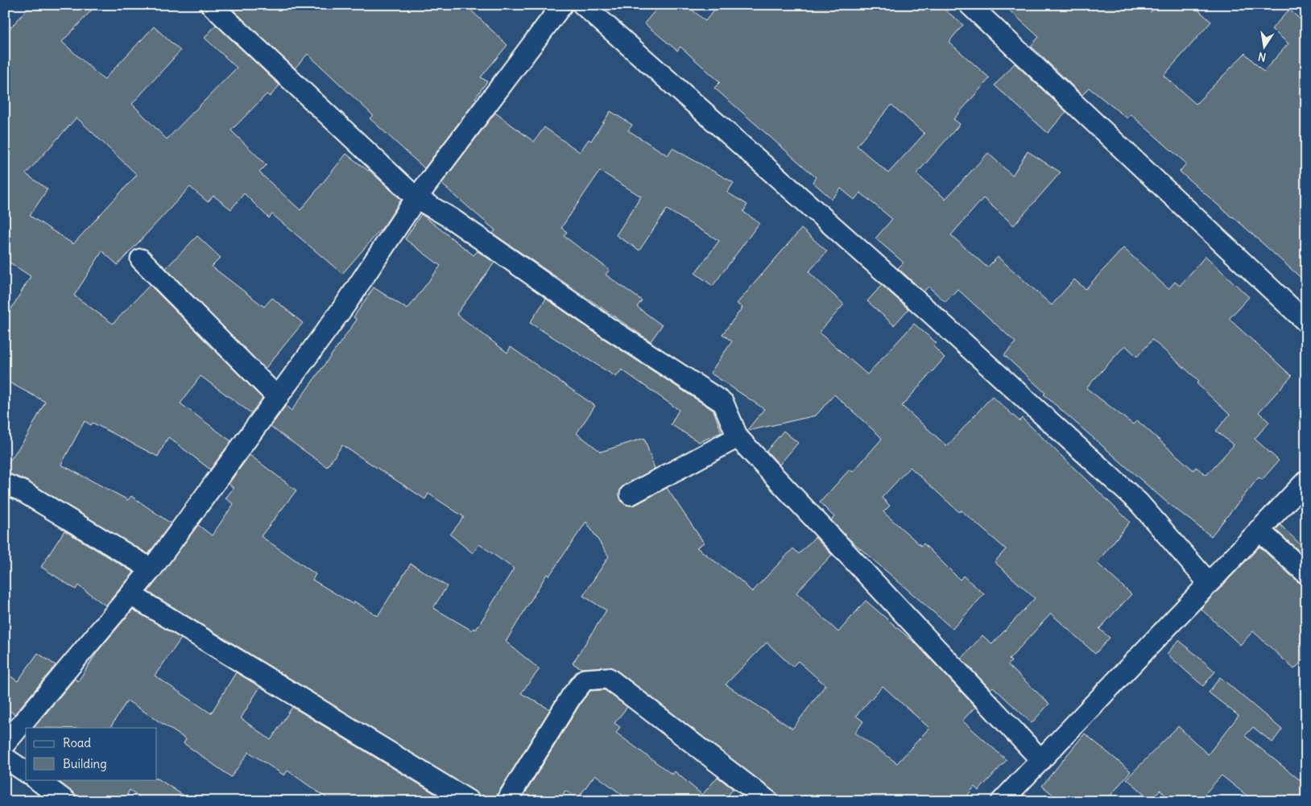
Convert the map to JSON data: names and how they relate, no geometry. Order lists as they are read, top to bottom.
{
  "legend": ["Road", "Building"],
  "north": "bottom"
}
